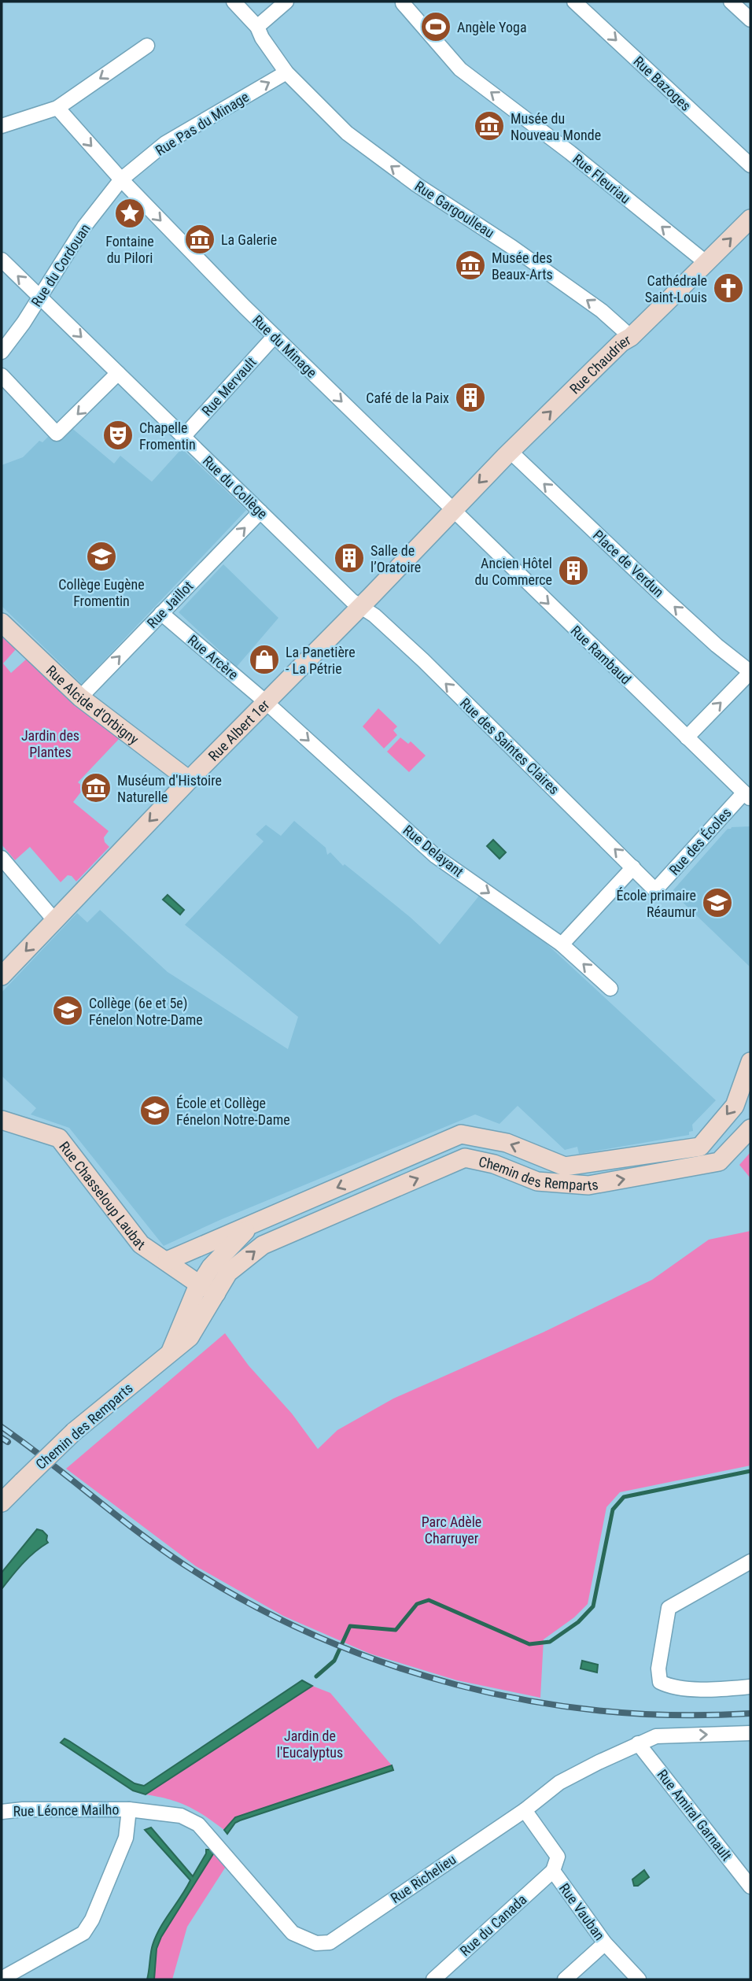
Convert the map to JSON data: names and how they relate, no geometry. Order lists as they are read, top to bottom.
{
  "streets": {
    "street": [
      "Rue Bazoges",
      "Rue Pas du Minage",
      "Rue Fleuriau",
      "Rue Gargoulleau",
      "Rue du Cordouan",
      "Rue du Minage",
      "Rue Chaudrier",
      "Rue Mervault",
      "Rue du Collège",
      "Place de Verdun",
      "Rue Jaillot",
      "Rue Rambaud",
      "Rue Arcère",
      "Rue Alcide d'Orbigny",
      "Rue Albert 1er",
      "Rue des Saintes Claires",
      "Rue des Écoles",
      "Rue Delayant",
      "Chemin des Remparts",
      "Rue Chasseloup Laubat",
      "Rue Léonce Mailho",
      "Rue Amiral Garnault",
      "Rue Richelieu",
      "Rue Vauban",
      "Rue du Canada"
    ]
  },
  "crossings": [
    ["Rue Pas du Minage", "Rue Gargoulleau"],
    ["Rue Pas du Minage", "Rue du Cordouan"],
    ["Rue Pas du Minage", "Rue du Minage"],
    ["Rue Fleuriau", "Rue Chaudrier"],
    ["Rue Gargoulleau", "Rue Chaudrier"],
    ["Rue du Cordouan", "Rue du Minage"],
    ["Rue du Cordouan", "Rue du Collège"],
    ["Rue du Minage", "Rue Chaudrier"],
    ["Rue du Minage", "Rue Mervault"],
    ["Rue du Minage", "Rue Rambaud"],
    ["Rue du Minage", "Rue Albert 1er"],
    ["Rue Chaudrier", "Place de Verdun"],
    ["Rue Chaudrier", "Rue Rambaud"],
    ["Rue Chaudrier", "Rue Albert 1er"],
    ["Rue Mervault", "Rue du Collège"],
    ["Rue du Collège", "Rue Jaillot"],
    ["Rue du Collège", "Rue Albert 1er"],
    ["Rue du Collège", "Rue des Saintes Claires"],
    ["Rue Jaillot", "Rue Arcère"],
    ["Rue Jaillot", "Rue Alcide d'Orbigny"],
    ["Rue Rambaud", "Rue Albert 1er"],
    ["Rue Rambaud", "Rue des Écoles"],
    ["Rue Arcère", "Rue Albert 1er"],
    ["Rue Arcère", "Rue Delayant"],
    ["Rue Alcide d'Orbigny", "Rue Albert 1er"],
    ["Rue Albert 1er", "Rue des Saintes Claires"],
    ["Rue Albert 1er", "Rue Delayant"],
    ["Rue des Saintes Claires", "Rue des Écoles"],
    ["Chemin des Remparts", "Rue Chasseloup Laubat"],
    ["Rue Léonce Mailho", "Rue Richelieu"],
    ["Rue Amiral Garnault", "Rue Richelieu"],
    ["Rue Richelieu", "Rue Vauban"],
    ["Rue Vauban", "Rue du Canada"]
  ],
  "one_way": [
    "Rue Bazoges",
    "Rue Fleuriau",
    "Rue Gargoulleau",
    "Rue du Minage",
    "Place de Verdun",
    "Rue Jaillot",
    "Rue Rambaud",
    "Rue Albert 1er",
    "Rue des Saintes Claires"
  ],
  "parks": ["Jardin des Plantes", "Parc Adèle Charruyer", "Jardin de l'Eucalyptus"],
  "places": {
    "sports": ["Angèle Yoga"],
    "museum": [
      "Musée du Nouveau Monde",
      "La Galerie",
      "Musée des Beaux-Arts",
      "Muséum d'Histoire Naturelle"
    ],
    "place": ["Fontaine du Pilori"],
    "church": ["Cathédrale Saint-Louis"],
    "building": ["Café de la Paix", "Salle de l’Oratoire", "Ancien Hôtel du Commerce"],
    "theatre": ["Chapelle Fromentin"],
    "school or university": [
      "Collège Eugène Fromentin",
      "École primaire Réaumur",
      "Collège (6e et 5e) Fénelon Notre-Dame",
      "École et Collège Fénelon Notre-Dame"
    ],
    "shop": ["La Panetière - La Pétrie"]
  }
}
